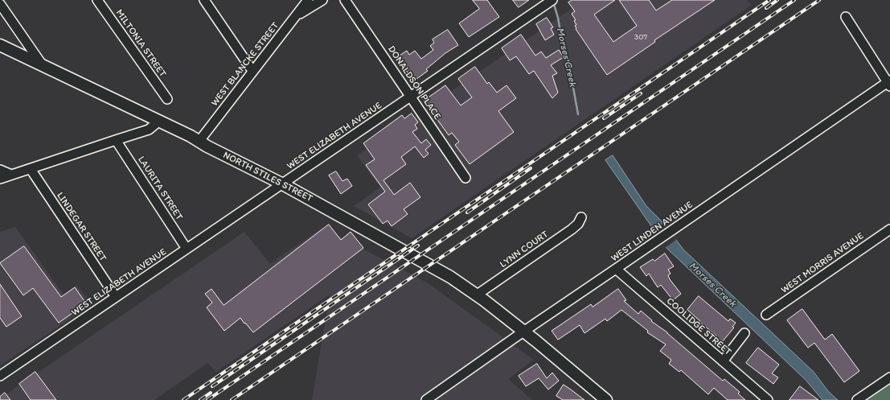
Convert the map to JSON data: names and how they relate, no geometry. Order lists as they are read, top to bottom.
{
  "streets": {
    "main road": ["NORTH STILES STREET"],
    "street": [
      "MILTONIA STREET",
      "WEST BLANCKE STREET",
      "DONALDSON PLACE",
      "WEST ELIZABETH AVENUE",
      "LAURITA STREET",
      "LINDEGAR STREET",
      "WEST LINDEN AVENUE",
      "LYNN COURT",
      "WEST MORRIS AVENUE",
      "COOLIDGE STREET"
    ]
  },
  "crossings": [
    ["WEST BLANCKE STREET", "NORTH STILES STREET"],
    ["DONALDSON PLACE", "WEST ELIZABETH AVENUE"],
    ["WEST ELIZABETH AVENUE", "NORTH STILES STREET"],
    ["WEST ELIZABETH AVENUE", "LAURITA STREET"],
    ["WEST ELIZABETH AVENUE", "LINDEGAR STREET"],
    ["NORTH STILES STREET", "WEST LINDEN AVENUE"],
    ["NORTH STILES STREET", "LYNN COURT"],
    ["WEST LINDEN AVENUE", "COOLIDGE STREET"]
  ],
  "water": ["Morses Creek"],
  "house_numbers": ["307"]
}
